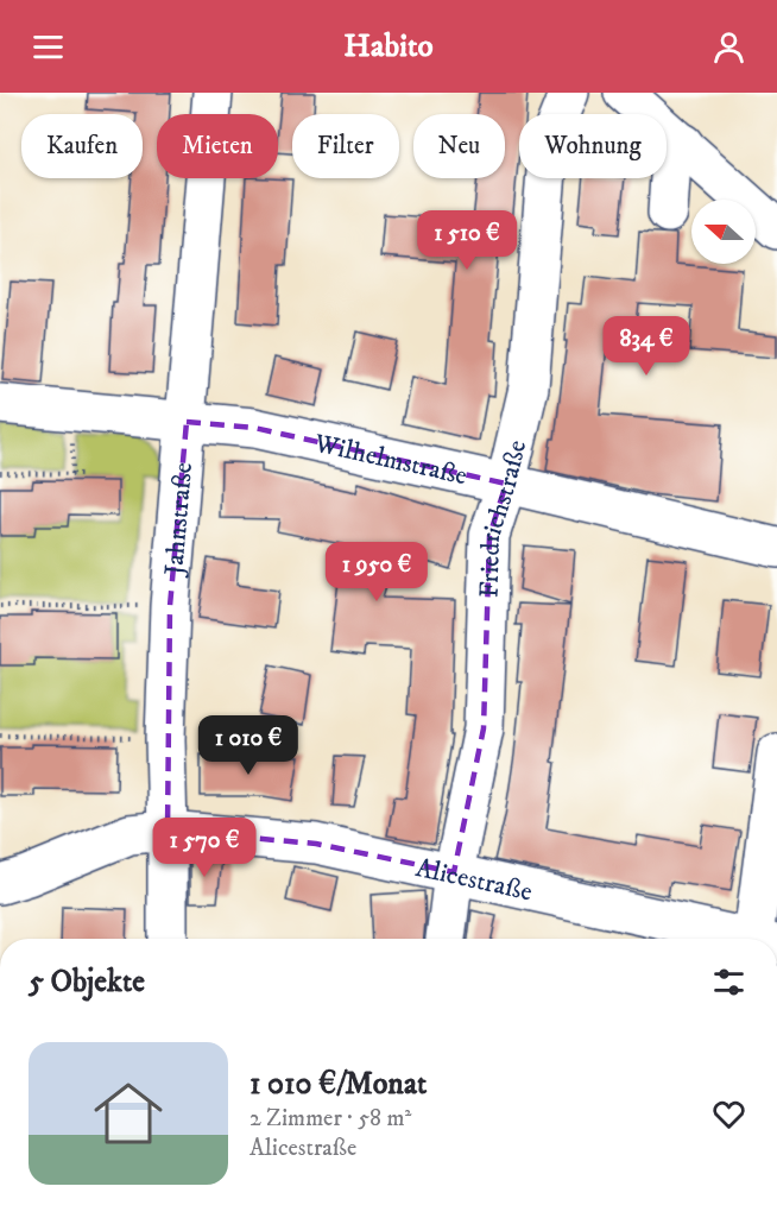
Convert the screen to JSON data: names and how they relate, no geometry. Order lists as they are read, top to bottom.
{
  "streets": {
    "street": [
      "Wilhelmstraße",
      "Friedrichstraße",
      "Jahnstraße",
      "Alicestraße"
    ]
  },
  "crossings": [
    ["Wilhelmstraße", "Friedrichstraße"],
    ["Wilhelmstraße", "Jahnstraße"],
    ["Friedrichstraße", "Alicestraße"],
    ["Jahnstraße", "Alicestraße"]
  ],
  "north": "left",
  "page": {
    "header": "Habito",
    "chip": [
      "Kaufen",
      "Mieten",
      "Filter",
      "Neu",
      "Wohnung"
    ],
    "price": [
      "1 510 €",
      "834 €",
      "1 950 €",
      "1 010 €",
      "1 570 €"
    ],
    "heading": "5 Objekte",
    "list": [
      {
        "name": "1 010 €/Monat",
        "note": "2 Zimmer · 58 m² · Alicestraße"
      }
    ]
  }
}
